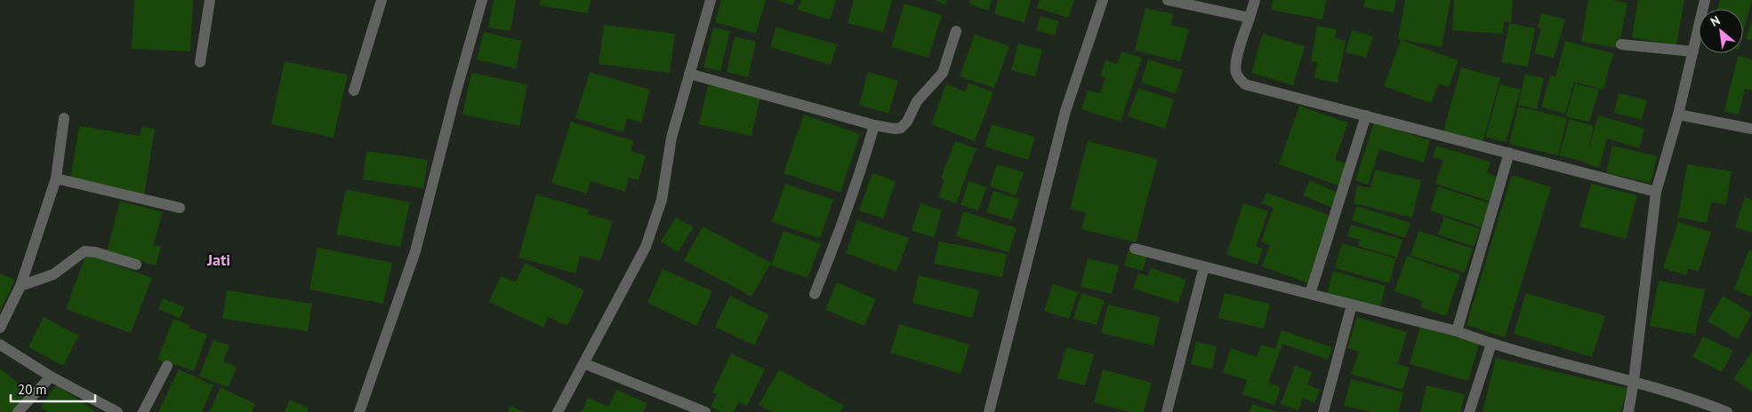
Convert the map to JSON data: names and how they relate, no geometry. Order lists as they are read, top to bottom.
{
  "districts": ["Jati"],
  "scale_bar": "20 m",
  "north": "top left"
}
